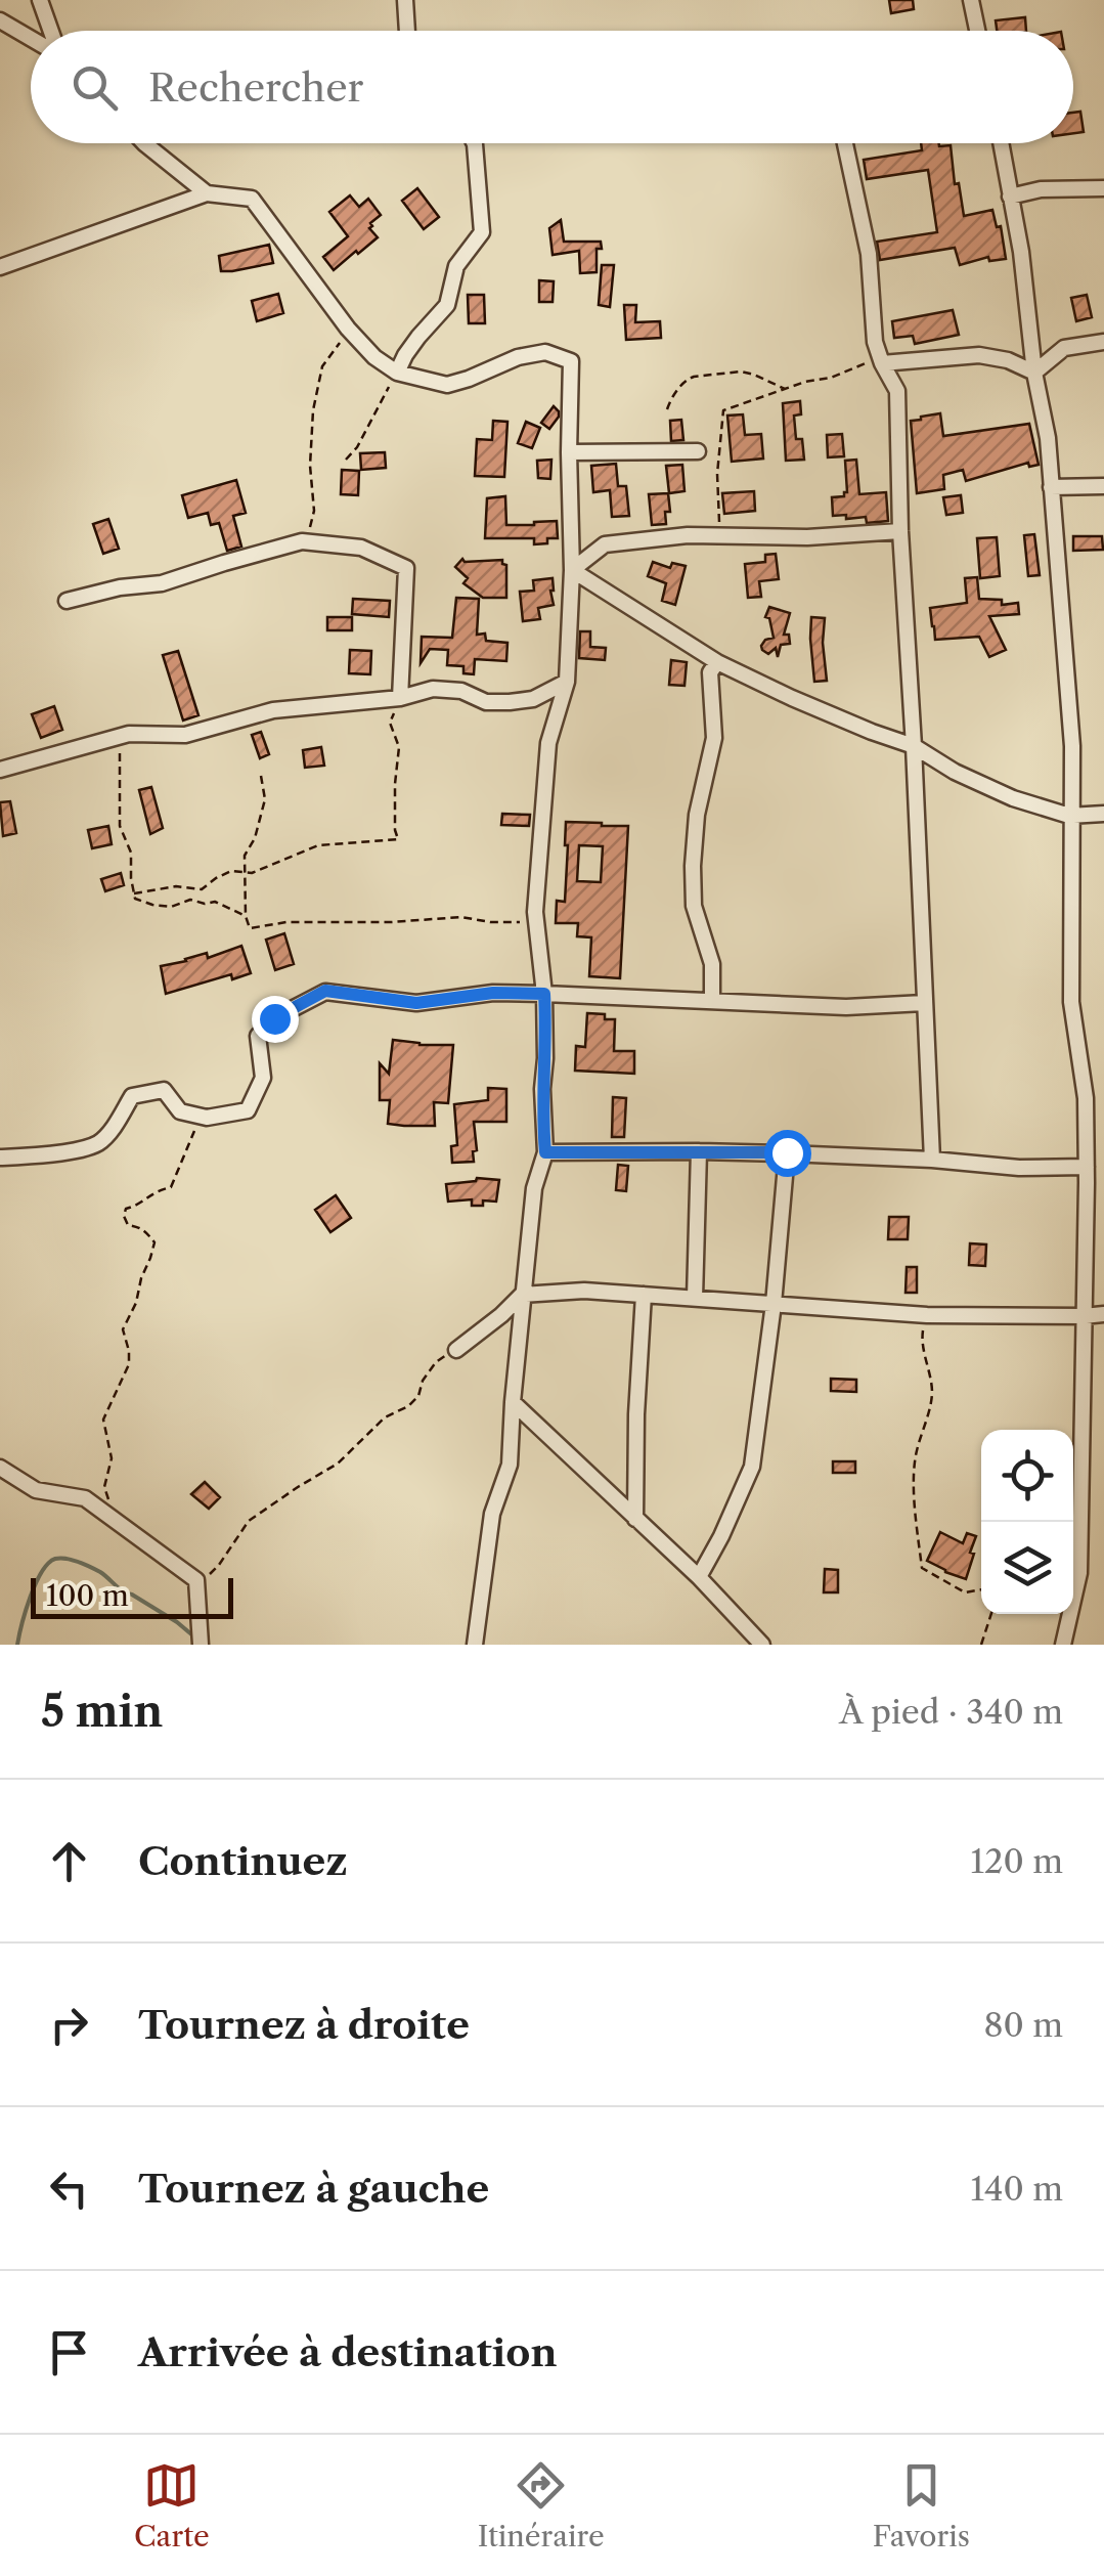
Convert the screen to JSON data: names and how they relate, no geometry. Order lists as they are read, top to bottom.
{
  "scale_bar": "100 m",
  "page": {
    "search": "Rechercher",
    "scale": "100 m",
    "heading": ["5 min", "À pied · 340 m"],
    "list": [
      ["Continuez", "120 m"],
      ["Tournez à droite", "80 m"],
      ["Tournez à gauche", "140 m"],
      "Arrivée à destination"
    ],
    "nav": ["Carte", "Itinéraire", "Favoris"]
  }
}
